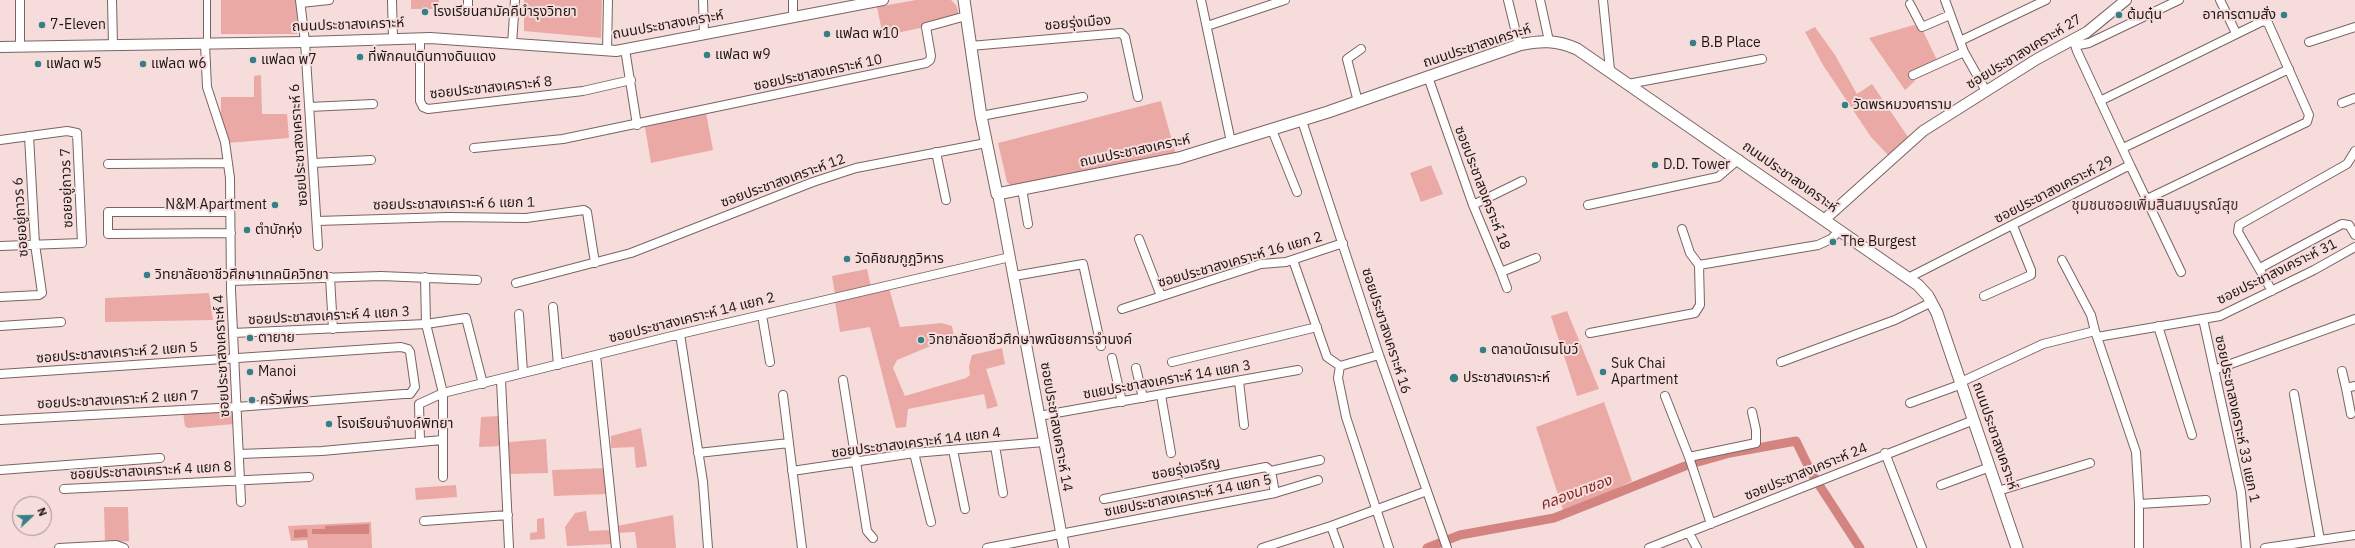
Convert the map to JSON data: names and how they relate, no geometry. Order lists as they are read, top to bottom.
{
  "streets": {
    "main road": ["ถนนประชาสงเคราะห์"],
    "street": [
      "ซอยรุ่งเมือง",
      "ซอยประชาสงเคราะห์ 27",
      "ซอยประชาสงเคราะห์ 10",
      "ซอยประชาสงเคราะห์ 8",
      "ซอยประชาสงเคราะห์ 6",
      "ซอยประชาสงเคราะห์ 12",
      "ซอยอยู่ถาวร 7",
      "ซอยประชาสงเคราะห์ 18",
      "ซอยประชาสงเคราะห์ 29",
      "ซอยประชาสงเคราะห์ 6 แยก 1",
      "ซอยอยู่ถาวร 6",
      "ซอยประชาสงเคราะห์ 16 แยก 2",
      "ซอยประชาสงเคราะห์ 31",
      "ซอยประชาสงเคราะห์ 4 แยก 3",
      "ซอยประชาสงเคราะห์ 14 แยก 2",
      "ซอยประชาสงเคราะห์ 16",
      "ซอยประชาสงเคราะห์ 2 แยก 5",
      "ซอยประชาสงเคราะห์ 4",
      "ซแยประชาสงเคราะห์ 14 แยก 3",
      "ซอยประชาสงเคราะห์ 2 แยก 7",
      "ซอยประชาสงเคราะห์ 33 แยก 1",
      "ซอยประชาสงเคราะห์ 14",
      "ซอยประชาสงเคราะห์ 14 แยก 4",
      "ซอยรุ่งเจริญ",
      "ซอยประชาสงเคราะห์ 4 แยก 8",
      "ซอยประชาสงเคราะห์ 24",
      "ซแยประชาสงเคราะห์ 14 แยก 5"
    ]
  },
  "crossings": [
    ["ถนนประชาสงเคราะห์", "ซอยประชาสงเคราะห์ 27"],
    ["ถนนประชาสงเคราะห์", "ซอยประชาสงเคราะห์ 8"],
    ["ถนนประชาสงเคราะห์", "ซอยประชาสงเคราะห์ 6"],
    ["ถนนประชาสงเคราะห์", "ซอยประชาสงเคราะห์ 18"],
    ["ถนนประชาสงเคราะห์", "ซอยประชาสงเคราะห์ 29"],
    ["ถนนประชาสงเคราะห์", "ซอยประชาสงเคราะห์ 31"],
    ["ถนนประชาสงเคราะห์", "ซอยประชาสงเคราะห์ 16"],
    ["ถนนประชาสงเคราะห์", "ซอยประชาสงเคราะห์ 4"],
    ["ถนนประชาสงเคราะห์", "ซอยประชาสงเคราะห์ 14"],
    ["ถนนประชาสงเคราะห์", "ซอยประชาสงเคราะห์ 24"],
    ["ซอยประชาสงเคราะห์ 27", "ซอยประชาสงเคราะห์ 29"],
    ["ซอยประชาสงเคราะห์ 6", "ซอยประชาสงเคราะห์ 6 แยก 1"],
    ["ซอยประชาสงเคราะห์ 12", "ซอยประชาสงเคราะห์ 6 แยก 1"],
    ["ซอยอยู่ถาวร 7", "ซอยอยู่ถาวร 6"],
    ["ซอยประชาสงเคราะห์ 16 แยก 2", "ซอยประชาสงเคราะห์ 16"],
    ["ซอยประชาสงเคราะห์ 31", "ซอยประชาสงเคราะห์ 33 แยก 1"],
    ["ซอยประชาสงเคราะห์ 4 แยก 3", "ซอยประชาสงเคราะห์ 14 แยก 2"],
    ["ซอยประชาสงเคราะห์ 4 แยก 3", "ซอยประชาสงเคราะห์ 4"],
    ["ซอยประชาสงเคราะห์ 14 แยก 2", "ซอยประชาสงเคราะห์ 14"],
    ["ซอยประชาสงเคราะห์ 2 แยก 5", "ซอยประชาสงเคราะห์ 4"],
    ["ซอยประชาสงเคราะห์ 2 แยก 5", "ซอยประชาสงเคราะห์ 2 แยก 7"],
    ["ซอยประชาสงเคราะห์ 4", "ซอยประชาสงเคราะห์ 2 แยก 7"],
    ["ซอยประชาสงเคราะห์ 4", "ซอยประชาสงเคราะห์ 4 แยก 8"],
    ["ซแยประชาสงเคราะห์ 14 แยก 3", "ซอยประชาสงเคราะห์ 14"],
    ["ซอยประชาสงเคราะห์ 14", "ซอยประชาสงเคราะห์ 14 แยก 4"],
    ["ซอยประชาสงเคราะห์ 14", "ซแยประชาสงเคราะห์ 14 แยก 5"]
  ],
  "districts": ["ชุมชนซอยเพิ่มสินสมบูรณ์สุข"],
  "water": ["คลองนาซอง"],
  "places": [
    "โรงเรียนสามัคคีบํารุงวิทยา",
    "ต้มตุ๋น",
    "อาคารตามสั่ง",
    "7-Eleven",
    "แฟลต พ10",
    "B.B Place",
    "แฟลต พ9",
    "ที่พักคนเดินทางดินแดง",
    "แฟลต พ7",
    "แฟลต พ5",
    "แฟลต พ6",
    "วัดพรหมวงศาราม",
    "D.D. Tower",
    "N&M Apartment",
    "ตำบักหุ่ง",
    "The Burgest",
    "วัดคิชฌกูฎวิหาร",
    "วิทยาลัยอาชีวศึกษาเทคนิควิทยา",
    "ตายาย",
    "วิทยาลัยอาชีวศึกษาพณิชยการจำนงค์",
    "ตลาดนัดเรนโบว์",
    "Manoi",
    "Suk Chai Apartment",
    "ประชาสงเคราะห์",
    "ครัวพี่พร",
    "โรงเรียนจำนงค์พิทยา"
  ],
  "north": "right"
}
